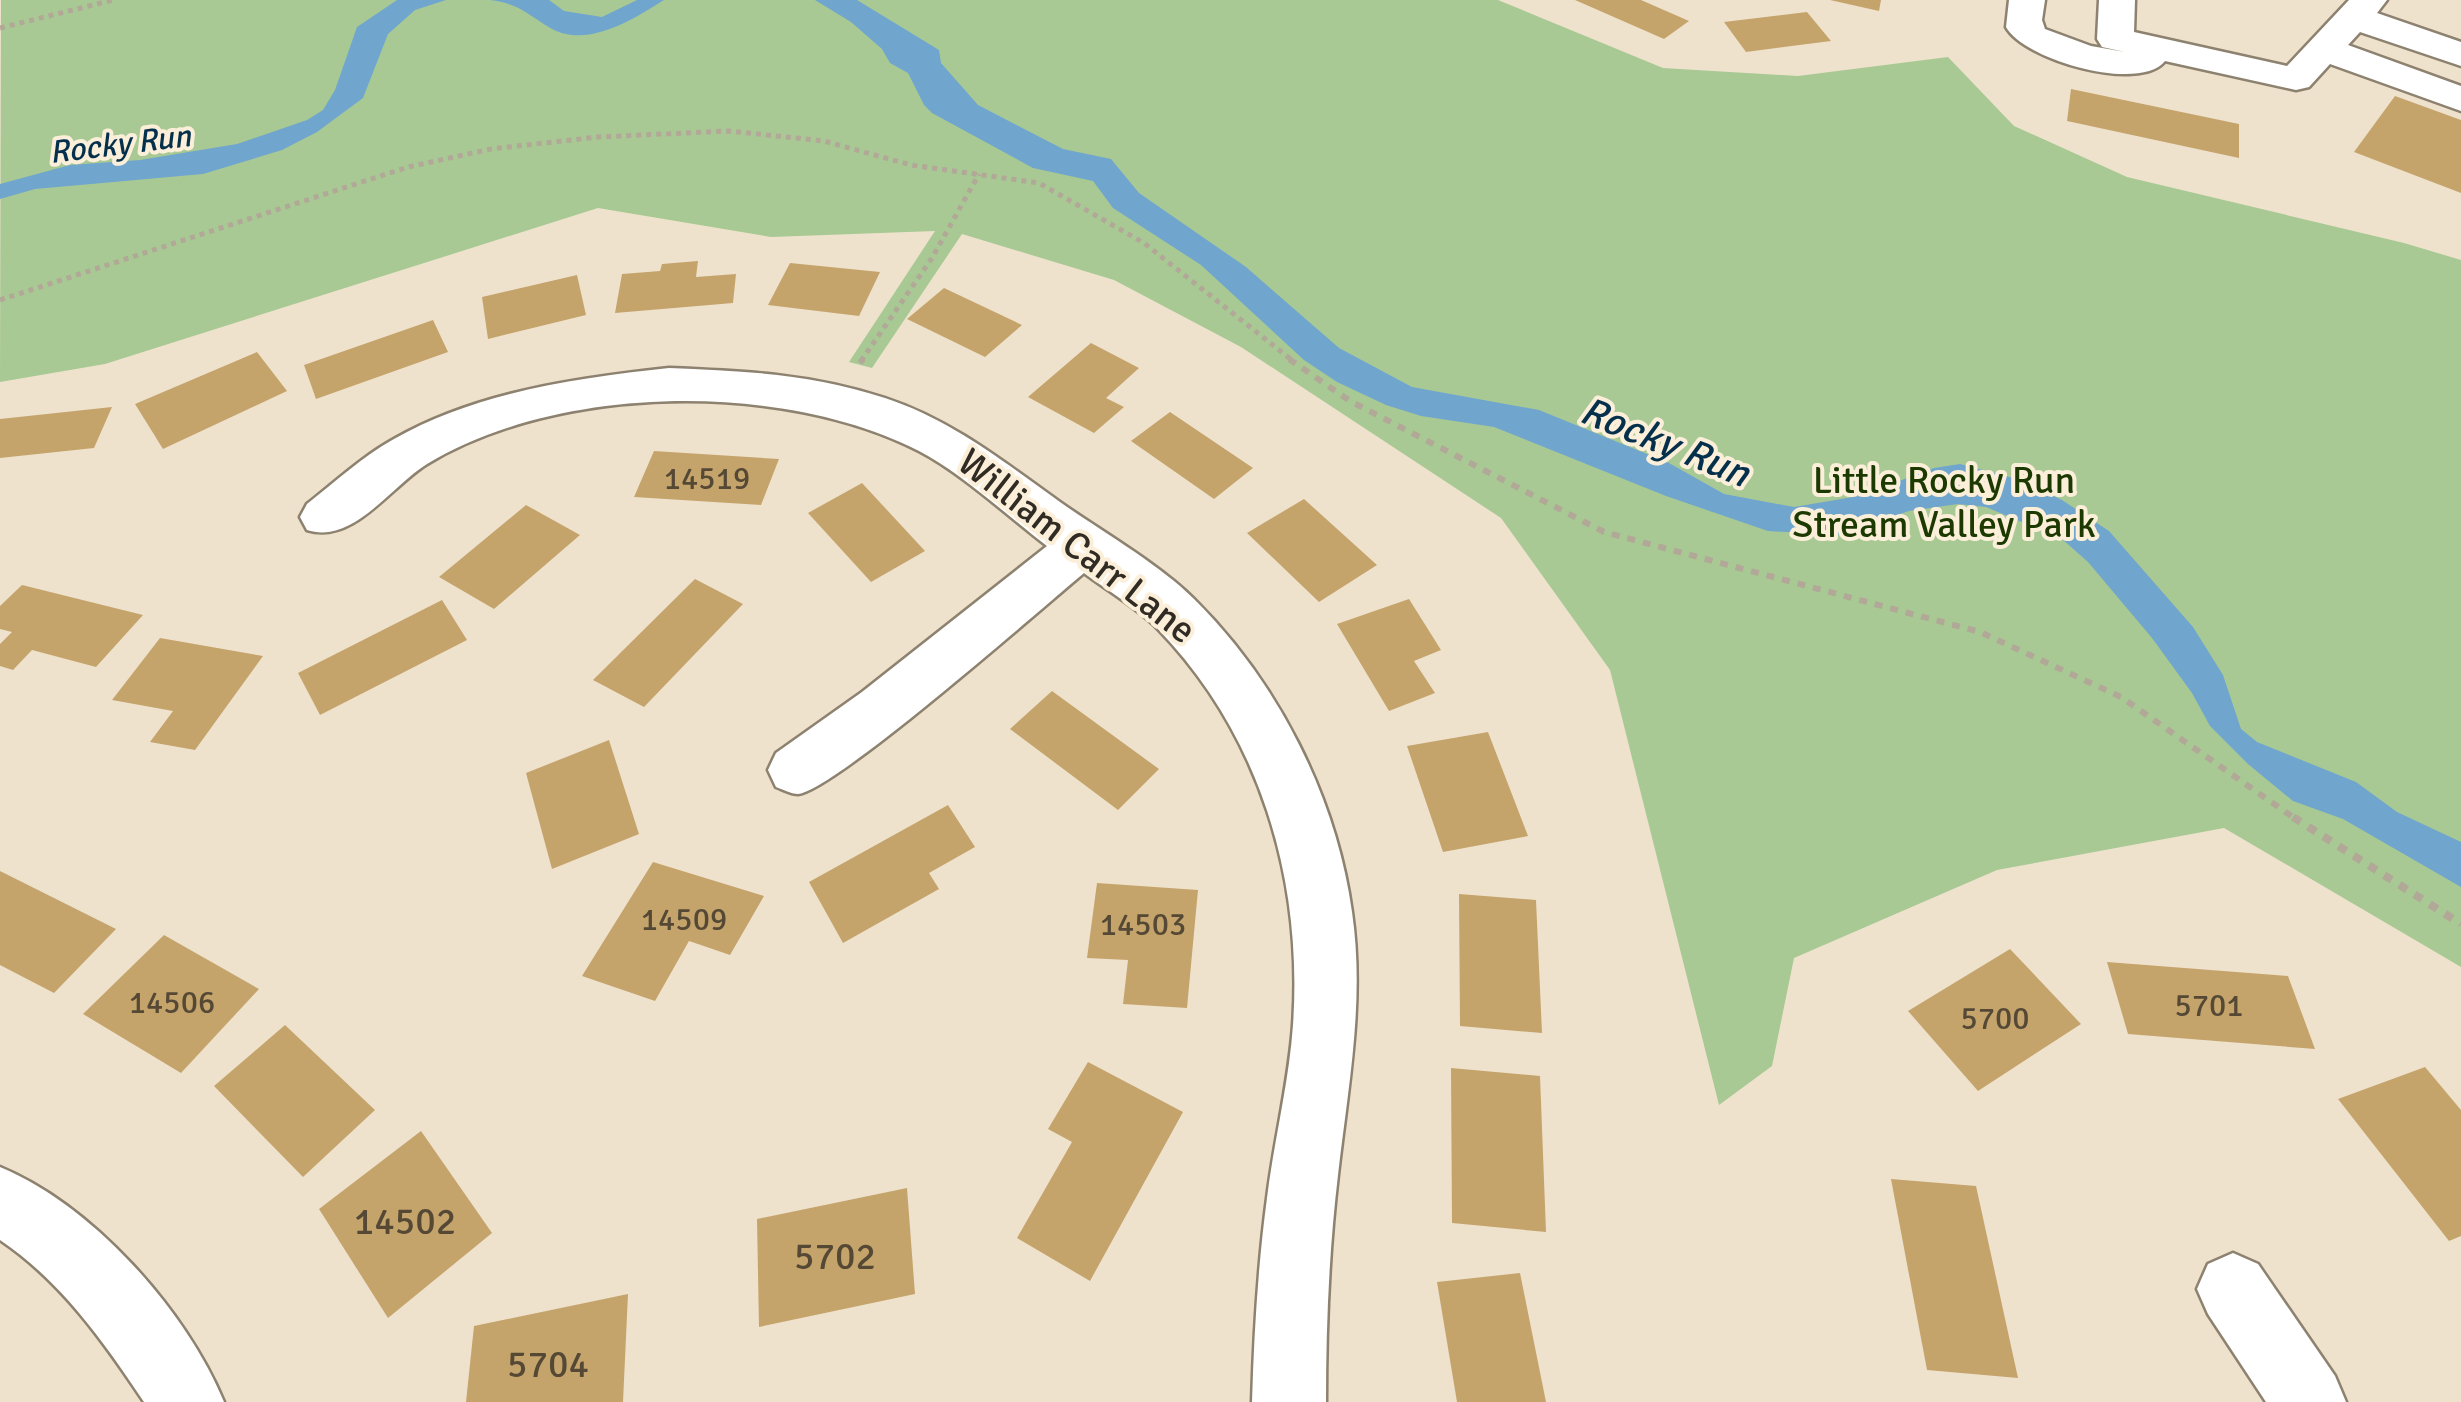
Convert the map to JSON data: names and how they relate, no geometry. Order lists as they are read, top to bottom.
{
  "streets": {
    "street": ["William Carr Lane"]
  },
  "water": ["Rocky Run"],
  "parks": ["Little Rocky Run Stream Valley Park"],
  "house_numbers": [
    "14519",
    "14509",
    "14503",
    "14506",
    "5701",
    "5700",
    "14502",
    "5702",
    "5704"
  ]
}
